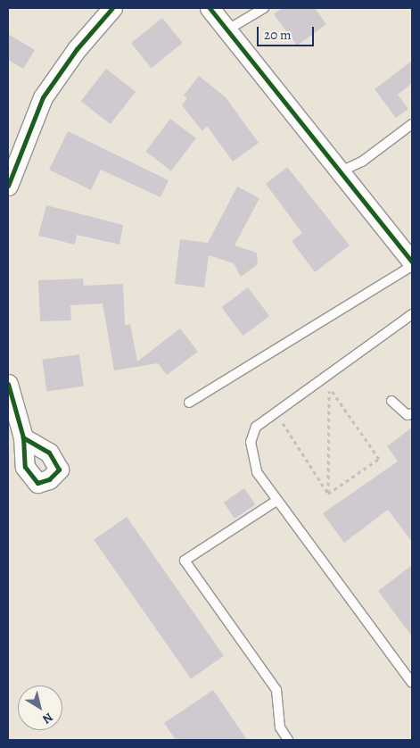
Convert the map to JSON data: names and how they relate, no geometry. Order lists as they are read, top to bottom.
{
  "scale_bar": "20 m",
  "north": "bottom right"
}
